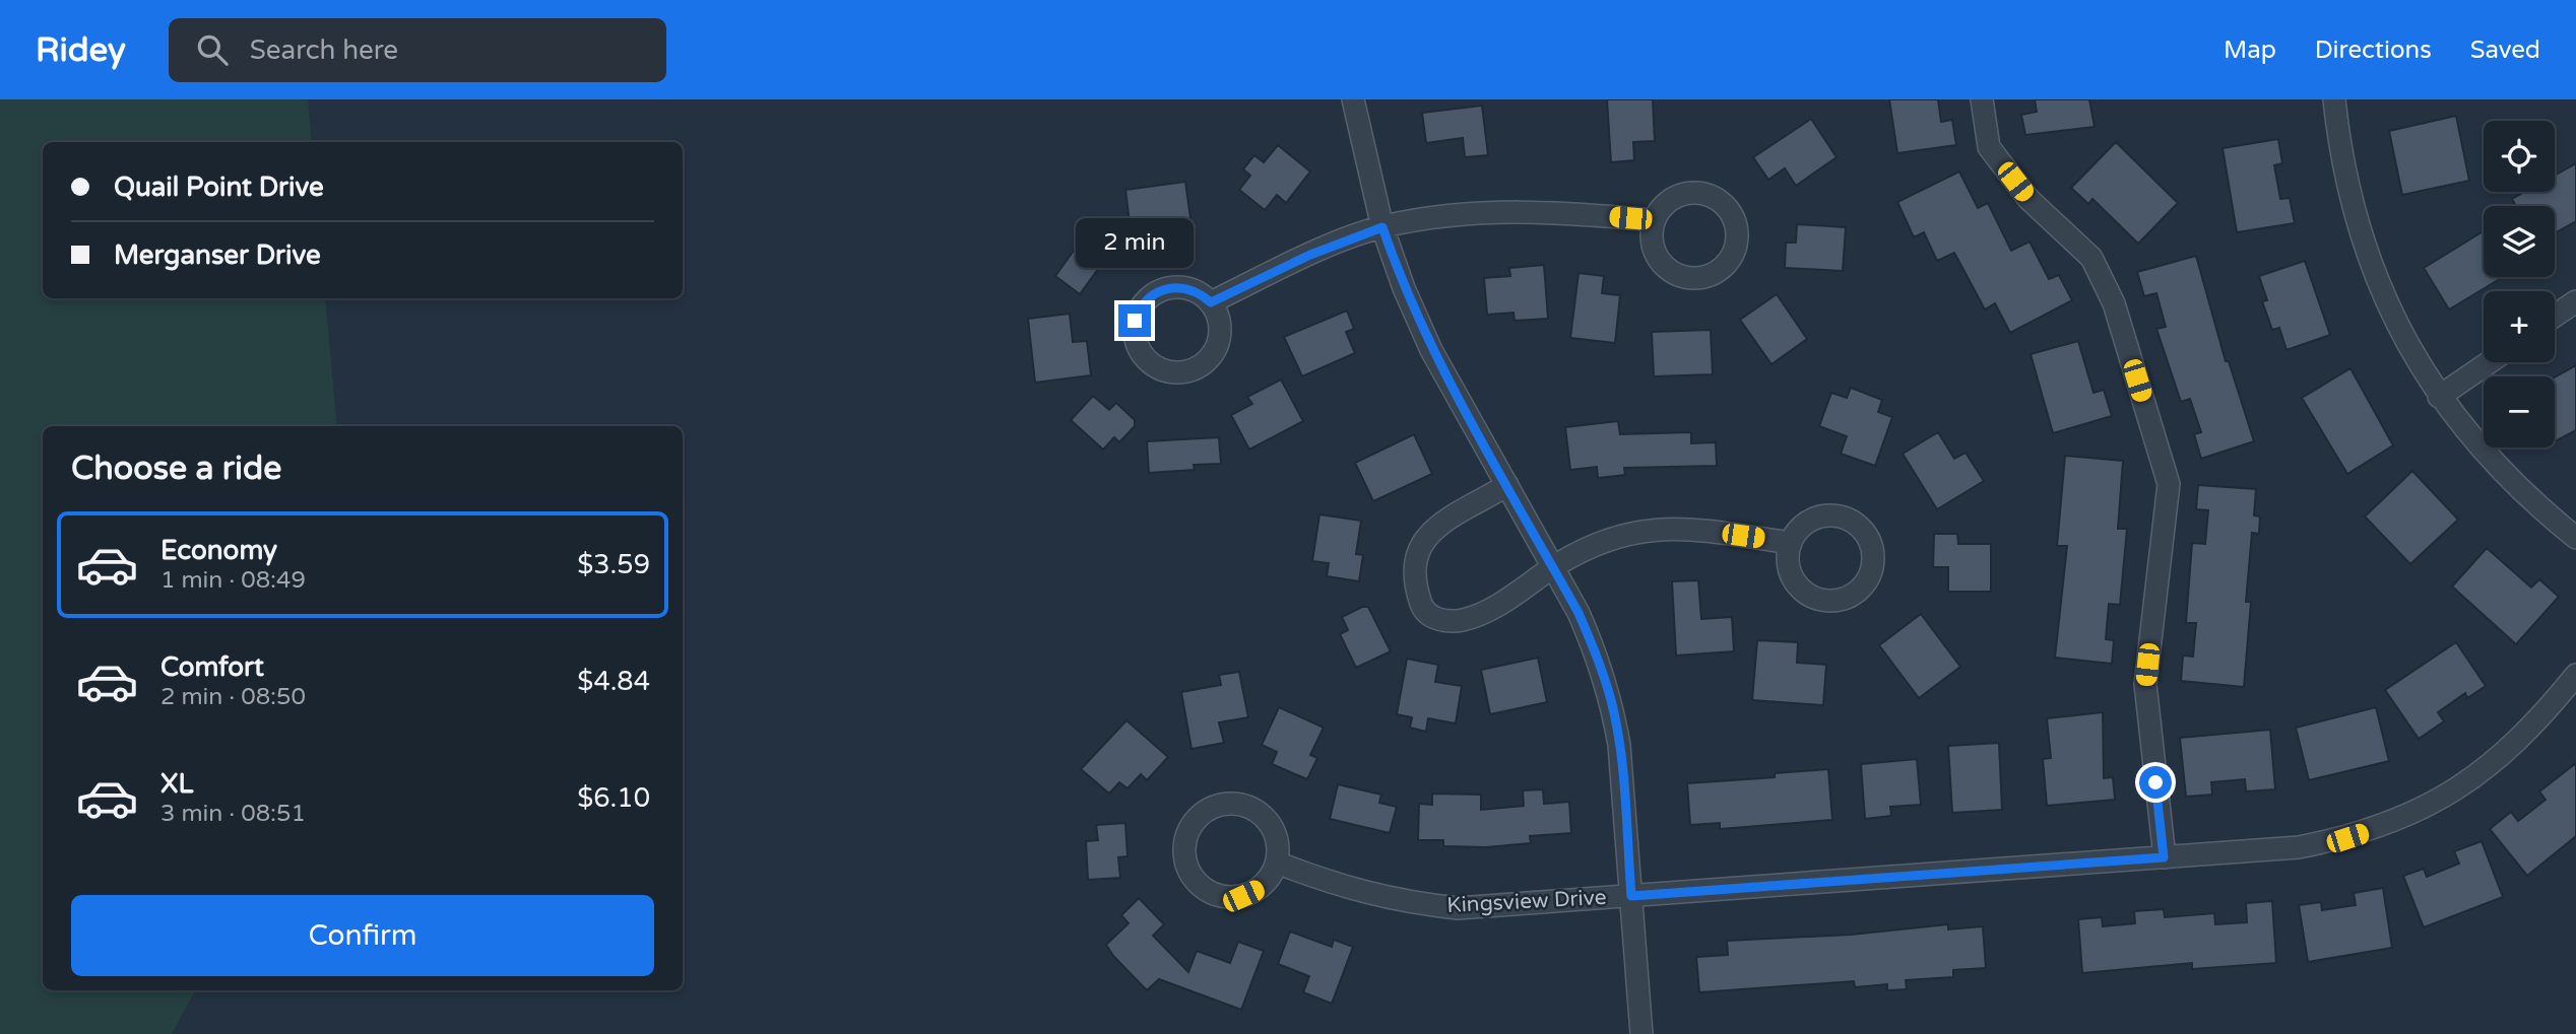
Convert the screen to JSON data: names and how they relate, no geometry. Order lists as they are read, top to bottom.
{
  "streets": {
    "street": ["Kingsview Drive"]
  },
  "page": {
    "header": "Ridey",
    "search": "Search here",
    "nav": ["Map", "Directions", "Saved"],
    "map_buttons": ["+", "−"],
    "banner": ["Quail Point Drive", "Merganser Drive"],
    "bubble": "2 min",
    "heading": "Choose a ride",
    "list": [
      {
        "name": "Economy",
        "note": "1 min · 08:49",
        "value": "$3.59"
      },
      {
        "name": "Comfort",
        "note": "2 min · 08:50",
        "value": "$4.84"
      },
      {
        "name": "XL",
        "note": "3 min · 08:51",
        "value": "$6.10"
      }
    ],
    "buttons": "Confirm"
  }
}
